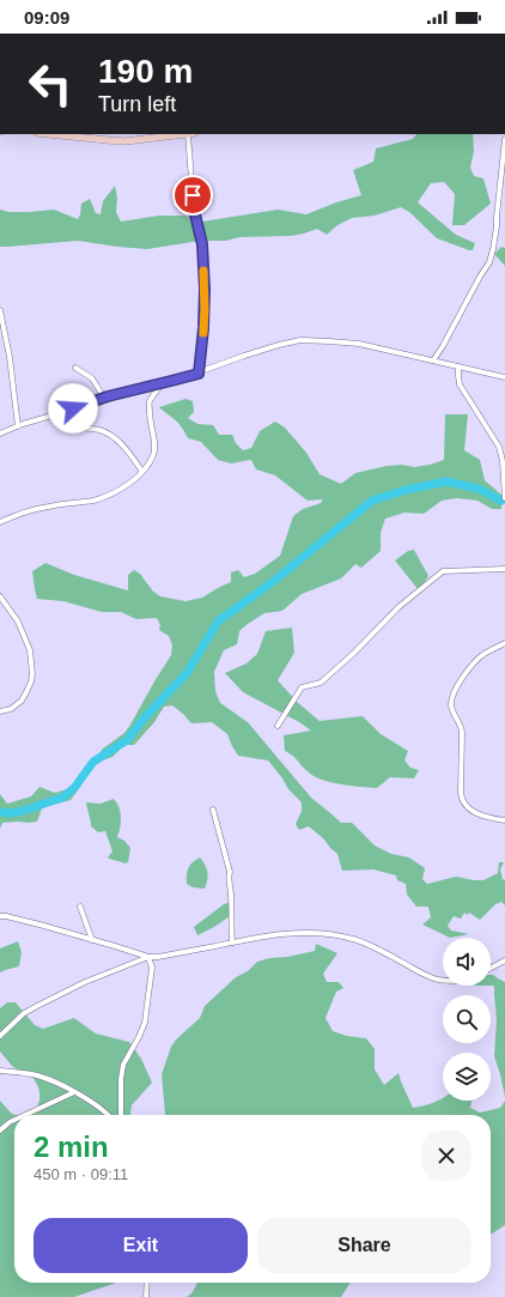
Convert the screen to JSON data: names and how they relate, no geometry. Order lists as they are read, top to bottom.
{
  "page": {
    "status": "09:09",
    "turn": ["190 m", "Turn left"],
    "heading": ["2 min", "450 m · 09:11"],
    "buttons": ["Exit", "Share"]
  }
}
